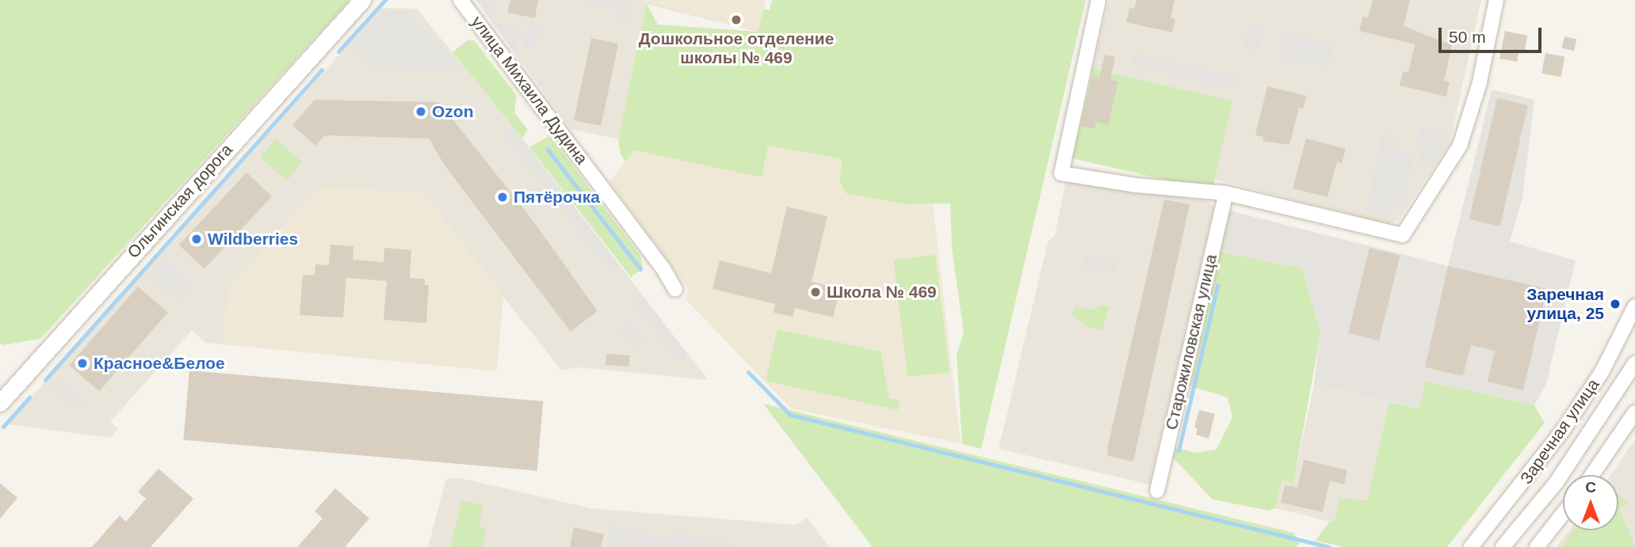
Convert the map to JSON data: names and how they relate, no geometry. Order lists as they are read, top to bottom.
{
  "streets": {
    "street": [
      "улица Михаила Дудина",
      "Ольгинская дорога",
      "Старожиловская улица",
      "Заречная улица"
    ]
  },
  "places": [
    "Дошкольное отделение школы № 469",
    "Ozon",
    "Пятёрочка",
    "Wildberries",
    "Школа № 469",
    "Заречная улица, 25",
    "Красное&Белое"
  ],
  "scale_bar": "50 m",
  "north": "top"
}
